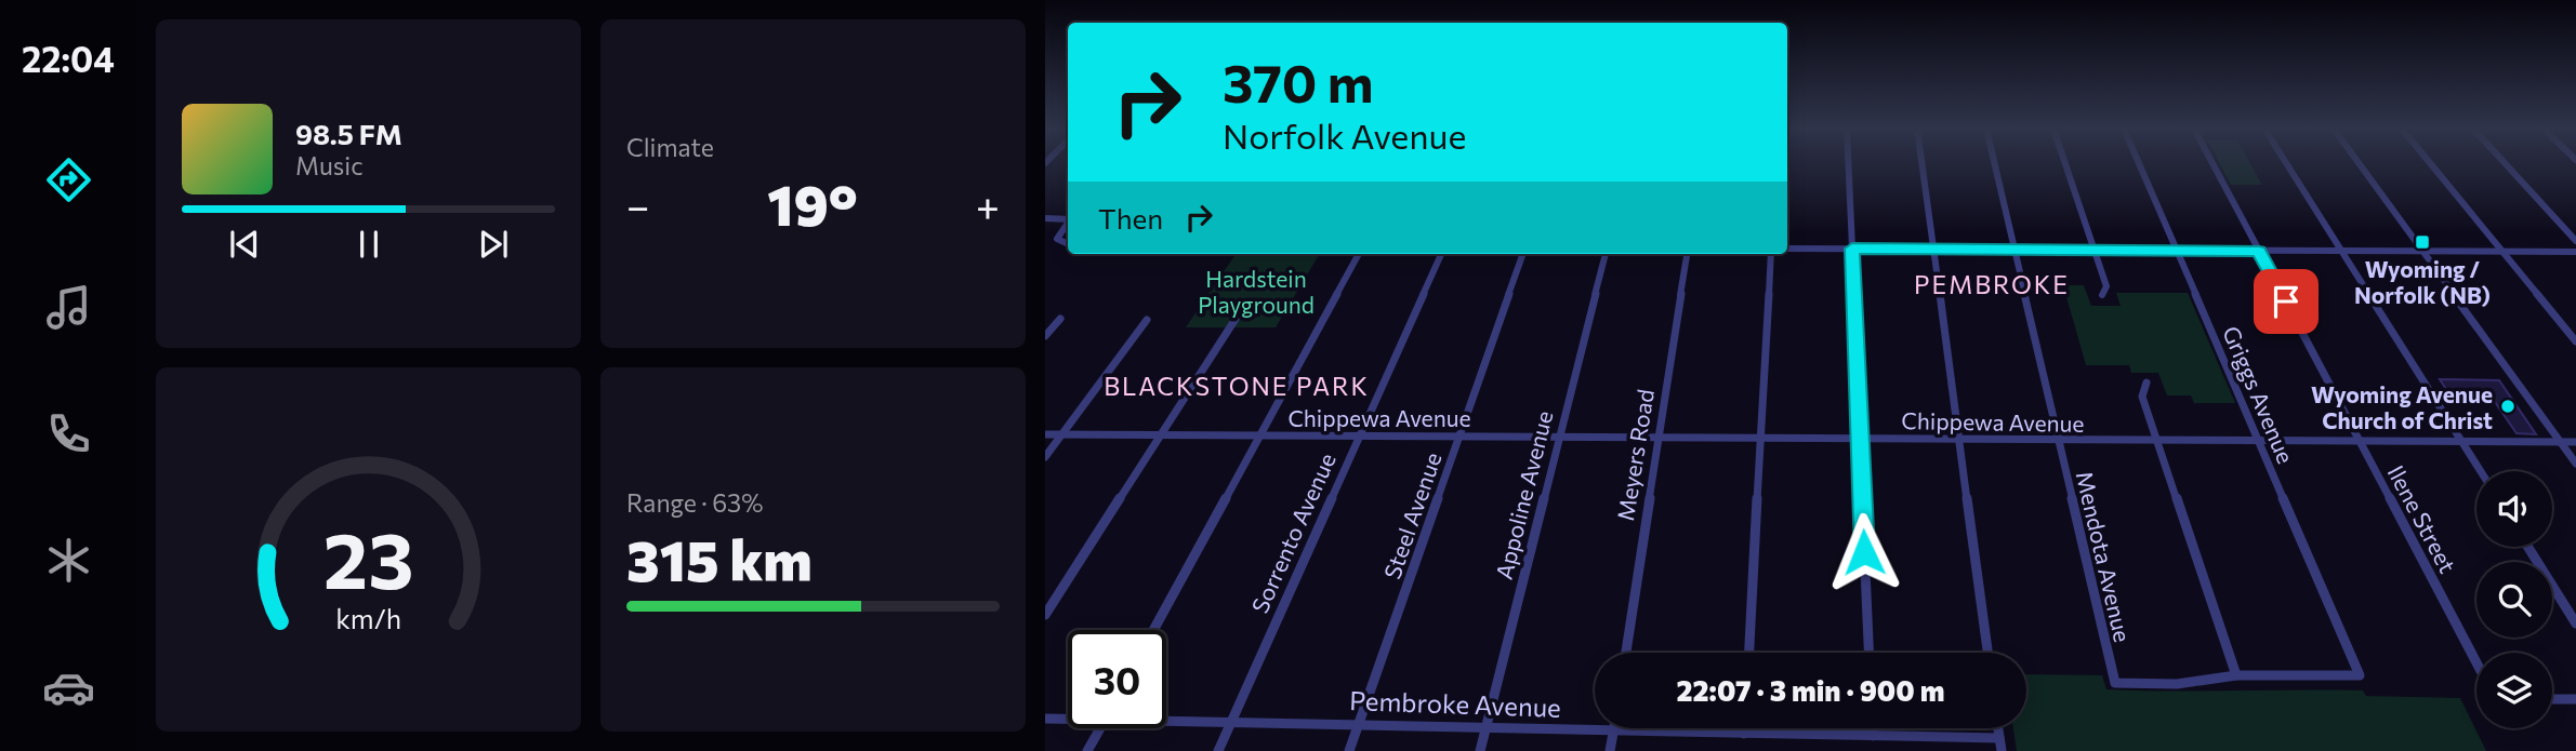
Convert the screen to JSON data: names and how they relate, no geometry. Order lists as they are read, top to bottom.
{
  "streets": {
    "street": [
      "Griggs Avenue",
      "Chippewa Avenue",
      "Meyers Road",
      "Appoline Avenue",
      "Steel Avenue",
      "Ilene Street",
      "Sorrento Avenue",
      "Mendota Avenue",
      "Pembroke Avenue"
    ]
  },
  "crossings": [
    ["Griggs Avenue", "Chippewa Avenue"],
    ["Griggs Avenue", "Mendota Avenue"],
    ["Chippewa Avenue", "Meyers Road"],
    ["Chippewa Avenue", "Appoline Avenue"],
    ["Chippewa Avenue", "Steel Avenue"],
    ["Chippewa Avenue", "Ilene Street"],
    ["Chippewa Avenue", "Sorrento Avenue"],
    ["Chippewa Avenue", "Mendota Avenue"],
    ["Appoline Avenue", "Pembroke Avenue"],
    ["Steel Avenue", "Pembroke Avenue"],
    ["Sorrento Avenue", "Pembroke Avenue"]
  ],
  "districts": ["PEMBROKE", "BLACKSTONE PARK"],
  "parks": ["Hardstein Playground"],
  "places": {
    "transit": ["Wyoming / Norfolk (NB)"],
    "other": ["Wyoming Avenue Church of Christ"]
  },
  "page": {
    "tabs": "22:04",
    "tile": [
      "Climate",
      ["Range · 63%", "315 km"]
    ],
    "turn": ["370 m", "Norfolk Avenue"],
    "song": ["98.5 FM", "Music"],
    "heat": ["−", "19°", "+"],
    "then": "Then",
    "limit": "30",
    "trip": "22:07 · 3 min · 900 m",
    "gauge": ["23", "km/h"]
  }
}
